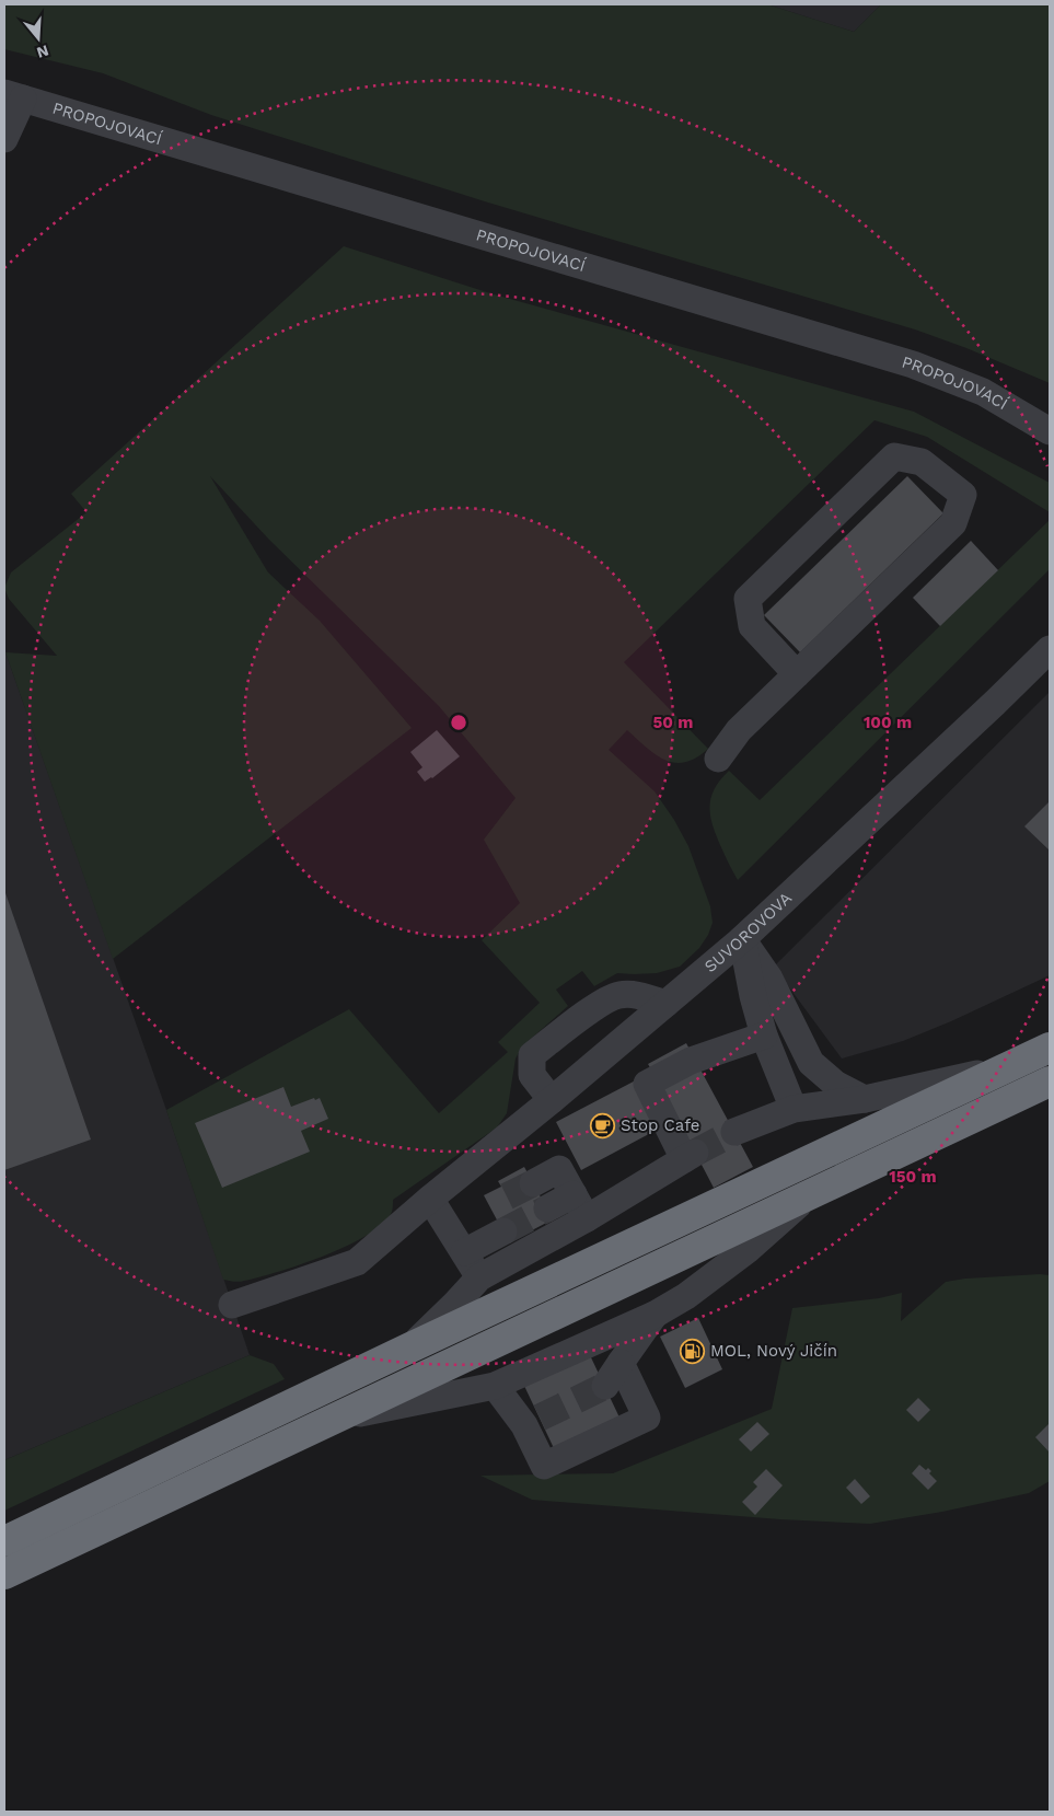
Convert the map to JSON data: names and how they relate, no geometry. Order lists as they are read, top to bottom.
{
  "streets": {
    "street": ["PROPOJOVACÍ", "SUVOROVOVA"]
  },
  "places": {
    "cafe": ["Stop Cafe"],
    "fuel station": ["MOL, Nový Jičín"]
  },
  "north": "bottom",
  "rings": ["50 m", "100 m", "150 m"]
}
